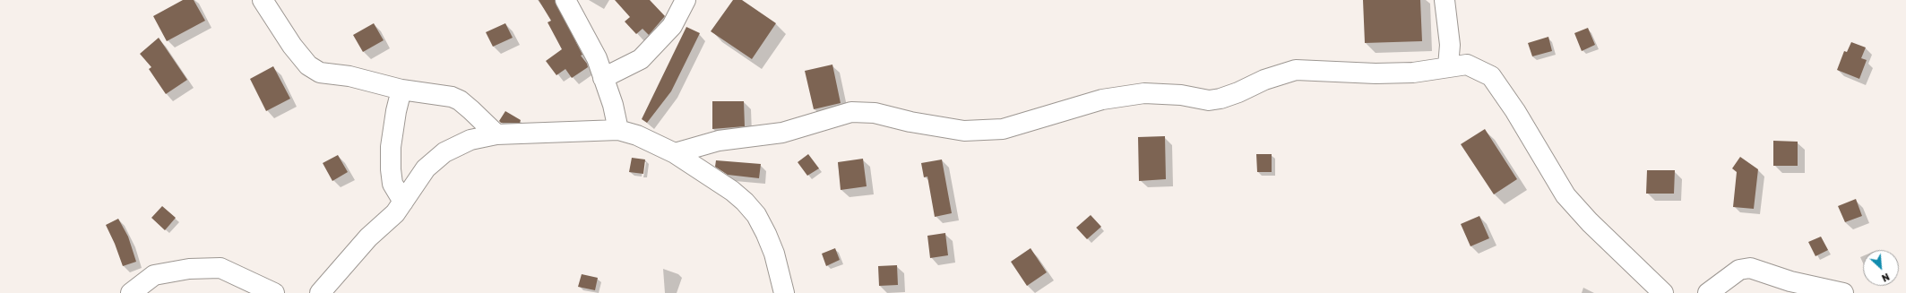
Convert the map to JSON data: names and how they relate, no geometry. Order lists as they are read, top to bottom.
{
  "north": "bottom right"
}
